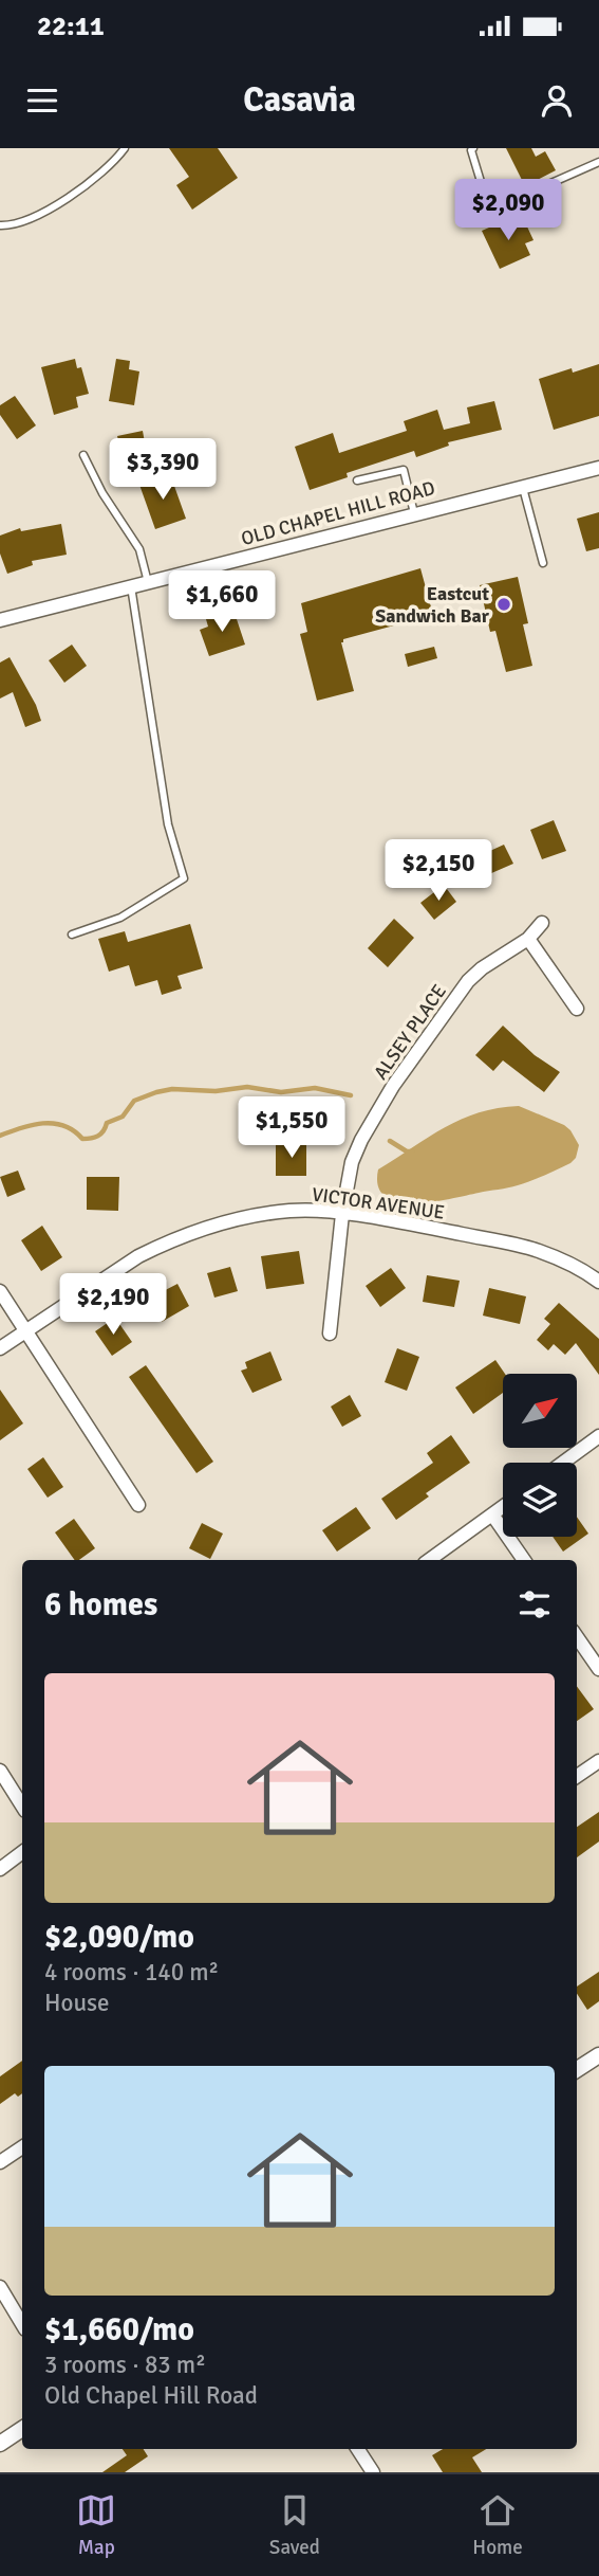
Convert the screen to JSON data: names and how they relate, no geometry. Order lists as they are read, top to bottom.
{
  "streets": {
    "street": ["OLD CHAPEL HILL ROAD", "ALSEY PLACE", "VICTOR AVENUE"]
  },
  "crossings": [
    ["ALSEY PLACE", "VICTOR AVENUE"]
  ],
  "places": ["Eastcut Sandwich Bar"],
  "north": "top right",
  "page": {
    "status": "22:11",
    "header": "Casavia",
    "price": [
      "$2,090",
      "$3,390",
      "$1,660",
      "$2,150",
      "$1,550",
      "$2,190"
    ],
    "heading": "6 homes",
    "list": [
      {
        "name": "$2,090/mo",
        "note": "4 rooms · 140 m² · House"
      },
      {
        "name": "$1,660/mo",
        "note": "3 rooms · 83 m² · Old Chapel Hill Road"
      }
    ],
    "tabs": ["Map", "Saved", "Home"]
  }
}
